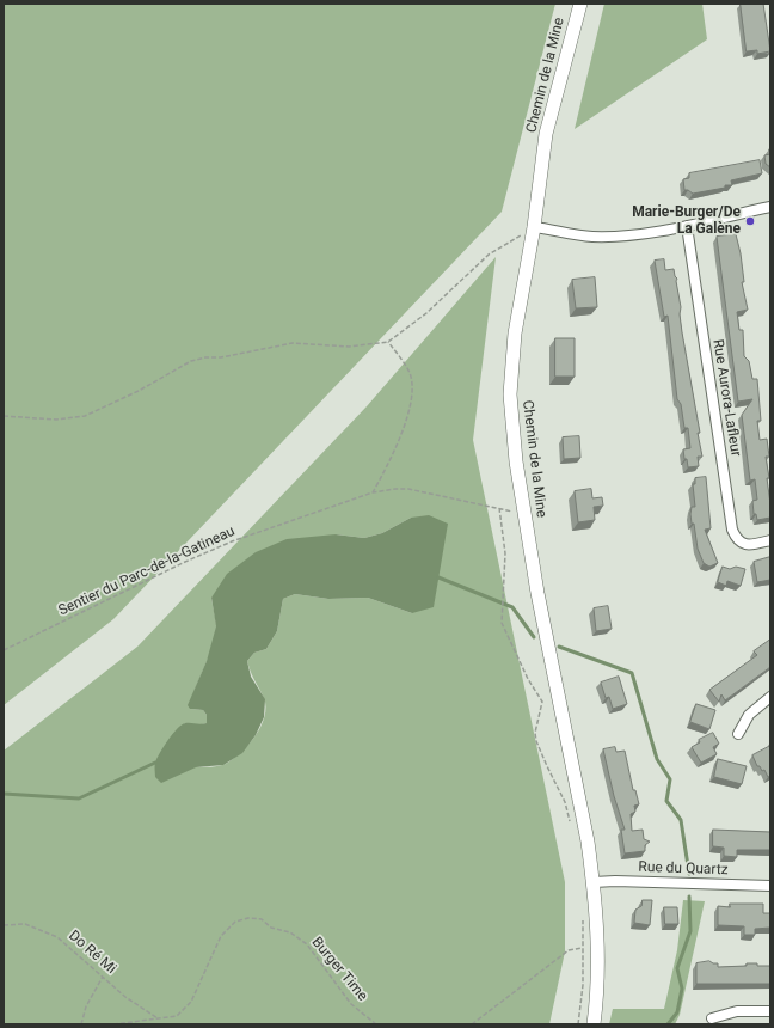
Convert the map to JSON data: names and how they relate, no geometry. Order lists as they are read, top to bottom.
{
  "streets": {
    "street": ["Chemin de la Mine", "Rue Aurora-Lafleur", "Rue du Quartz"],
    "path": ["Sentier du Parc-de-la-Gatineau", "Do Ré Mi", "Burger Time"]
  },
  "crossings": [
    ["Chemin de la Mine", "Sentier du Parc-de-la-Gatineau"],
    ["Chemin de la Mine", "Rue du Quartz"],
    ["Do Ré Mi", "Burger Time"]
  ],
  "places": ["Marie-Burger/De La Galène"]
}
